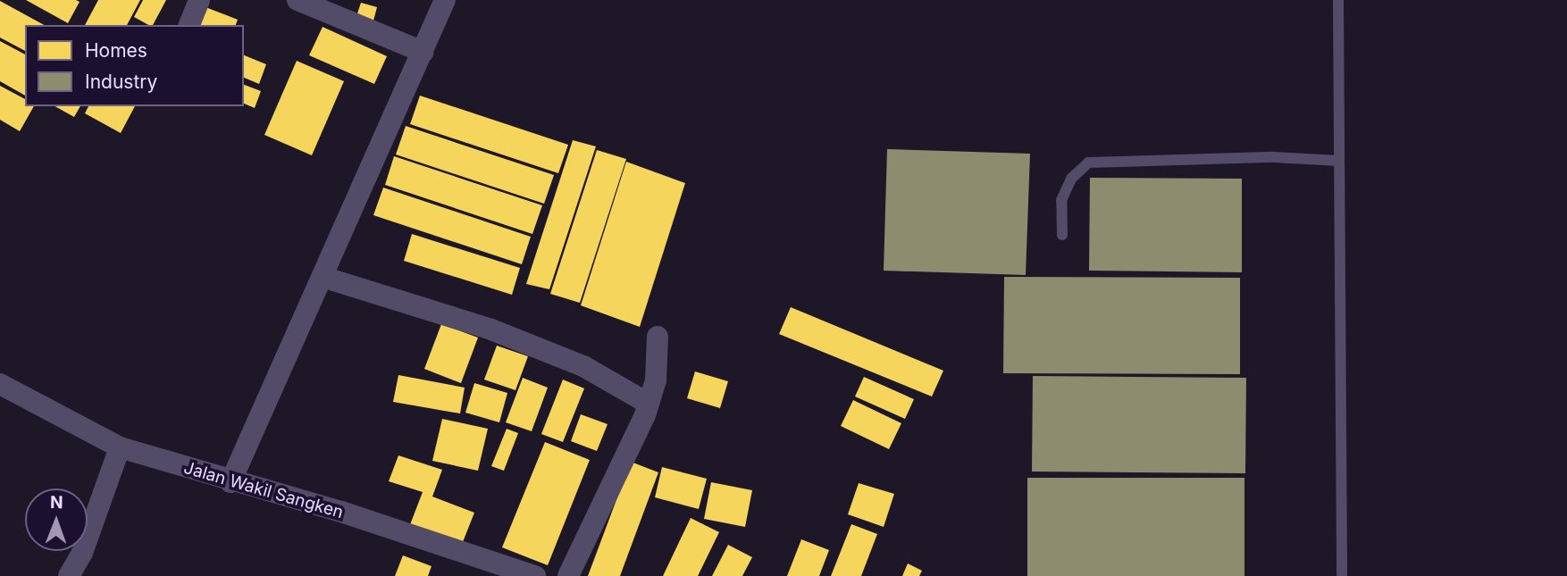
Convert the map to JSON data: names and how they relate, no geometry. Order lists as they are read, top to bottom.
{
  "streets": {
    "street": ["Jalan Wakil Sangken"]
  },
  "legend": ["Homes", "Industry"],
  "north": "top"
}
